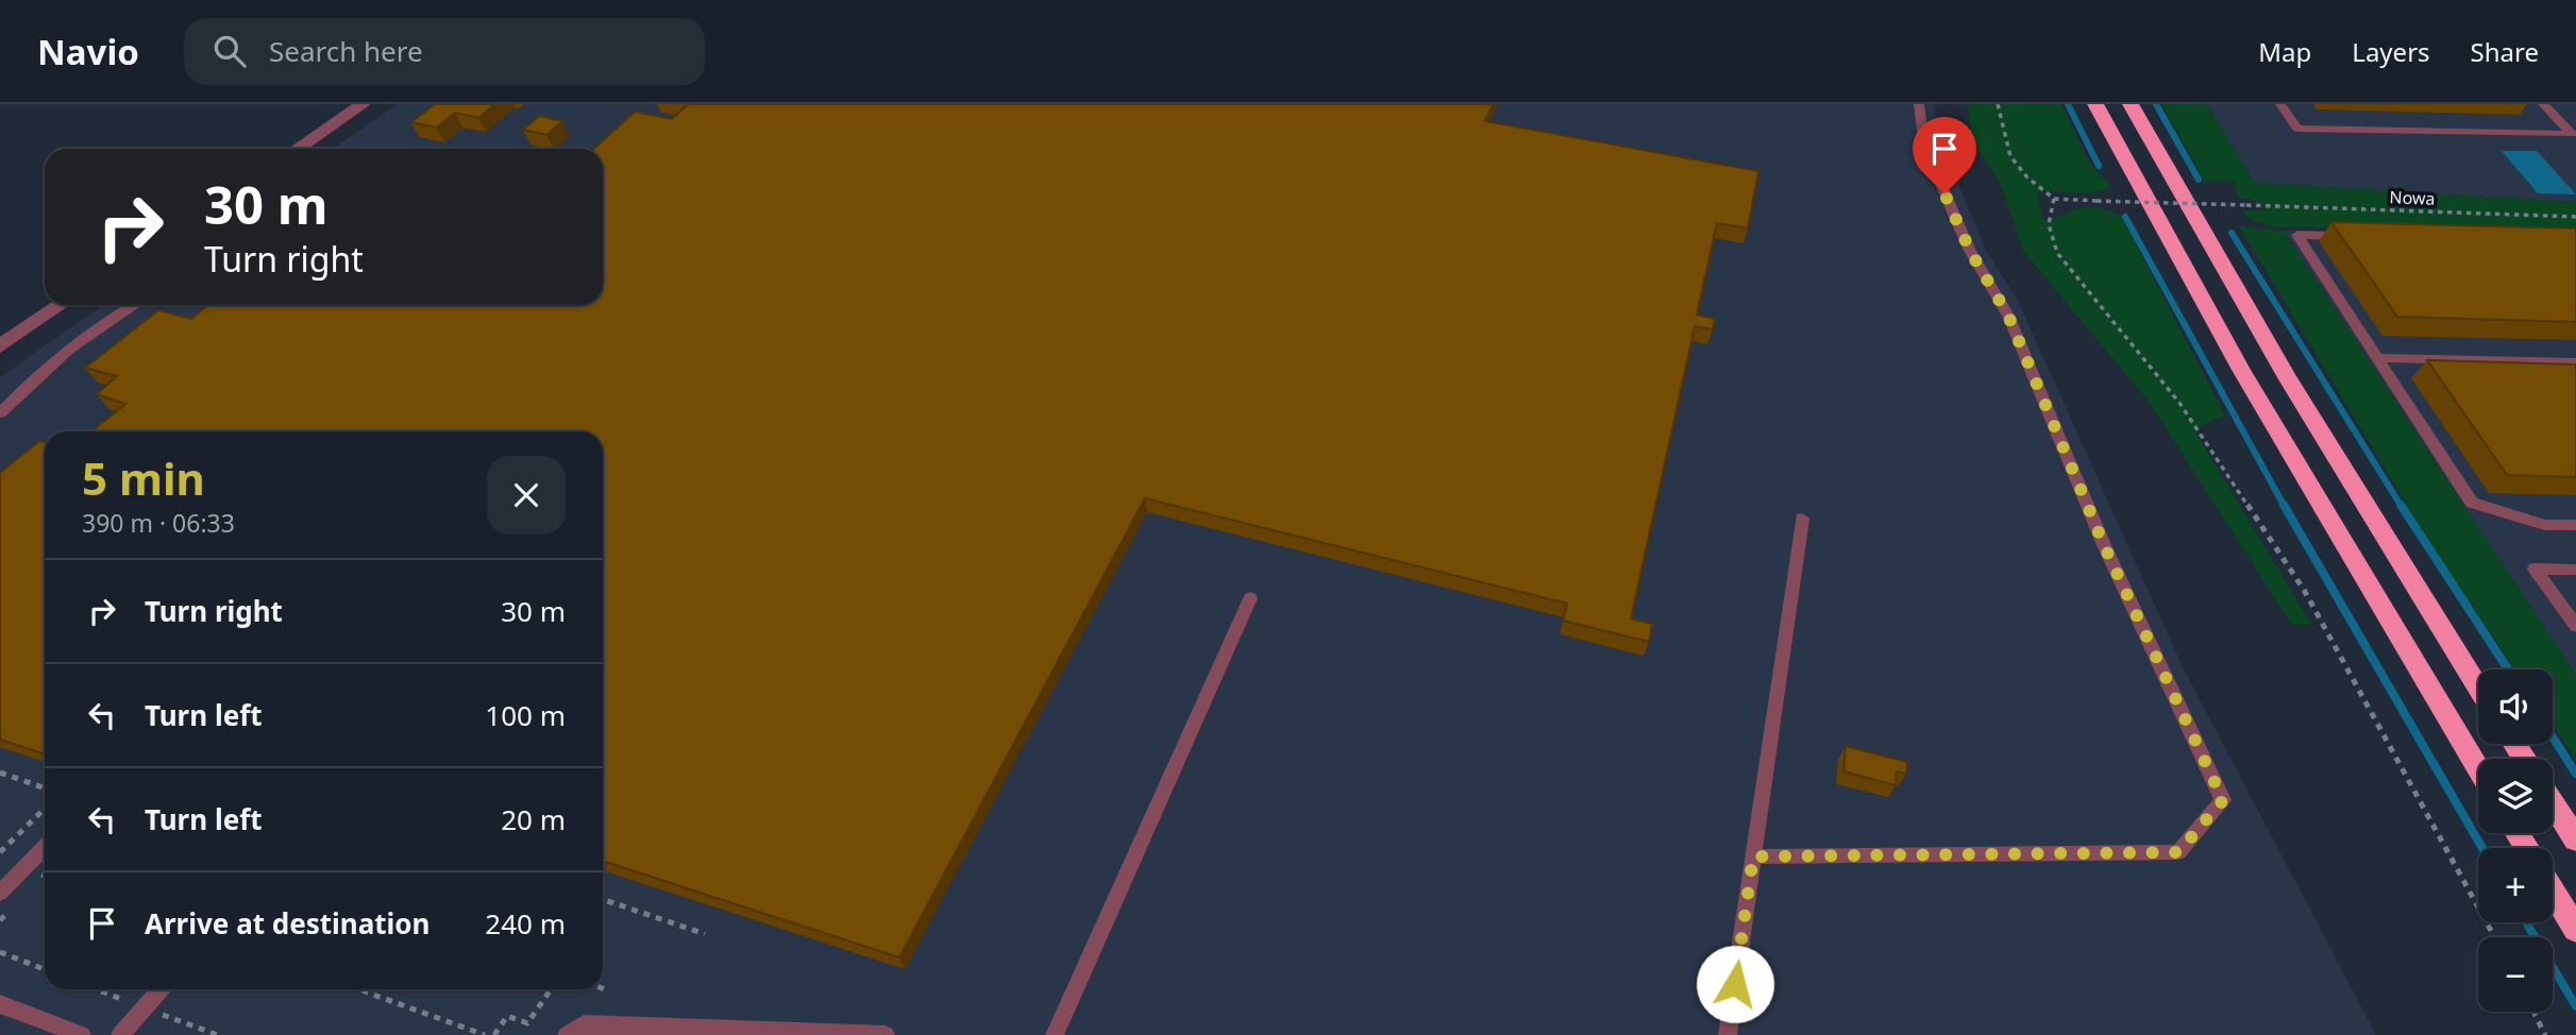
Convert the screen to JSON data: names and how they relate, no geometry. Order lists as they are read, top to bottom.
{
  "streets": {
    "path": ["Nowa"]
  },
  "page": {
    "header": "Navio",
    "search": "Search here",
    "nav": ["Map", "Layers", "Share"],
    "turn": ["30 m", "Turn right"],
    "heading": ["5 min", "390 m · 06:33"],
    "list": [
      {
        "name": "Turn right",
        "value": "30 m"
      },
      {
        "name": "Turn left",
        "value": "100 m"
      },
      {
        "name": "Turn left",
        "value": "20 m"
      },
      {
        "name": "Arrive at destination",
        "value": "240 m"
      }
    ],
    "map_buttons": ["+", "−"]
  }
}
